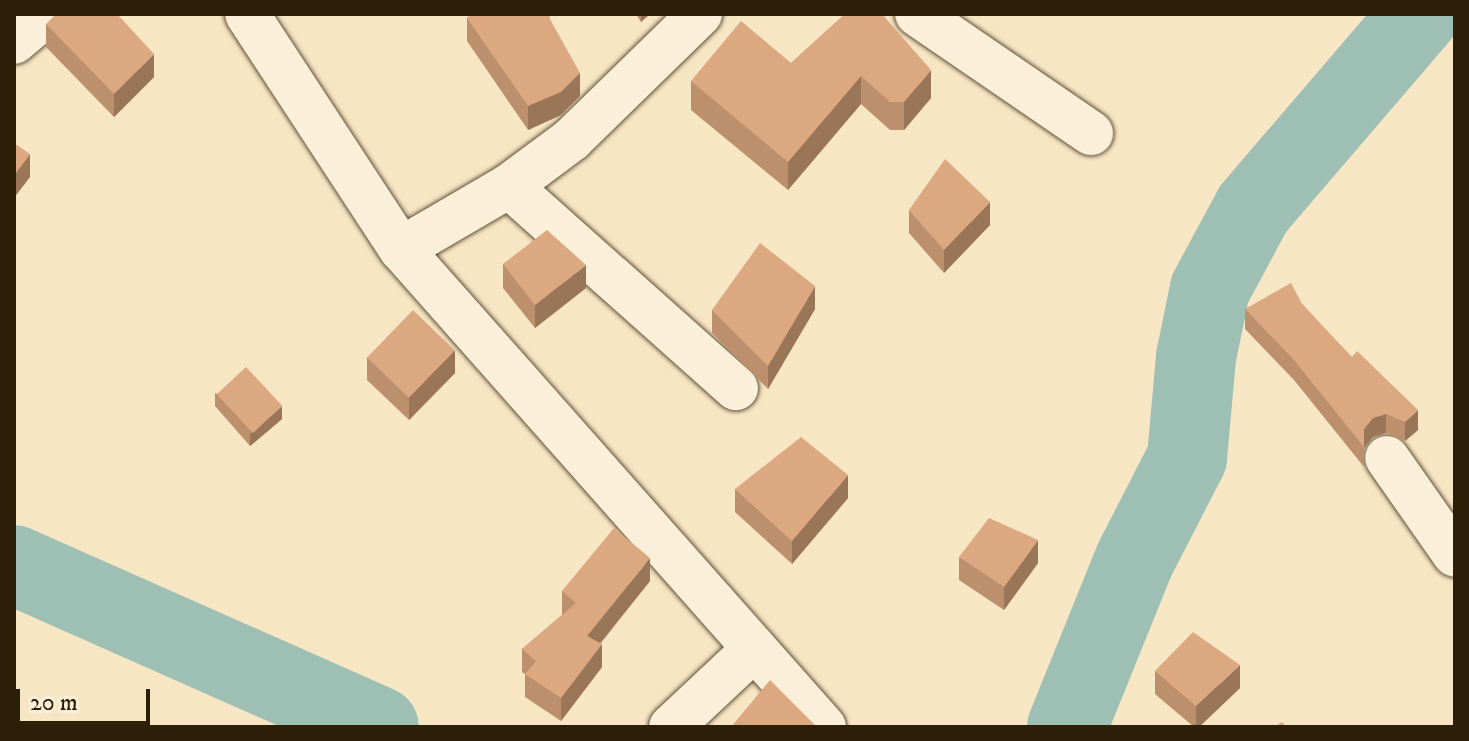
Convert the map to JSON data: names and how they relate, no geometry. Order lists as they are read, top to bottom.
{
  "scale_bar": "20 m"
}
